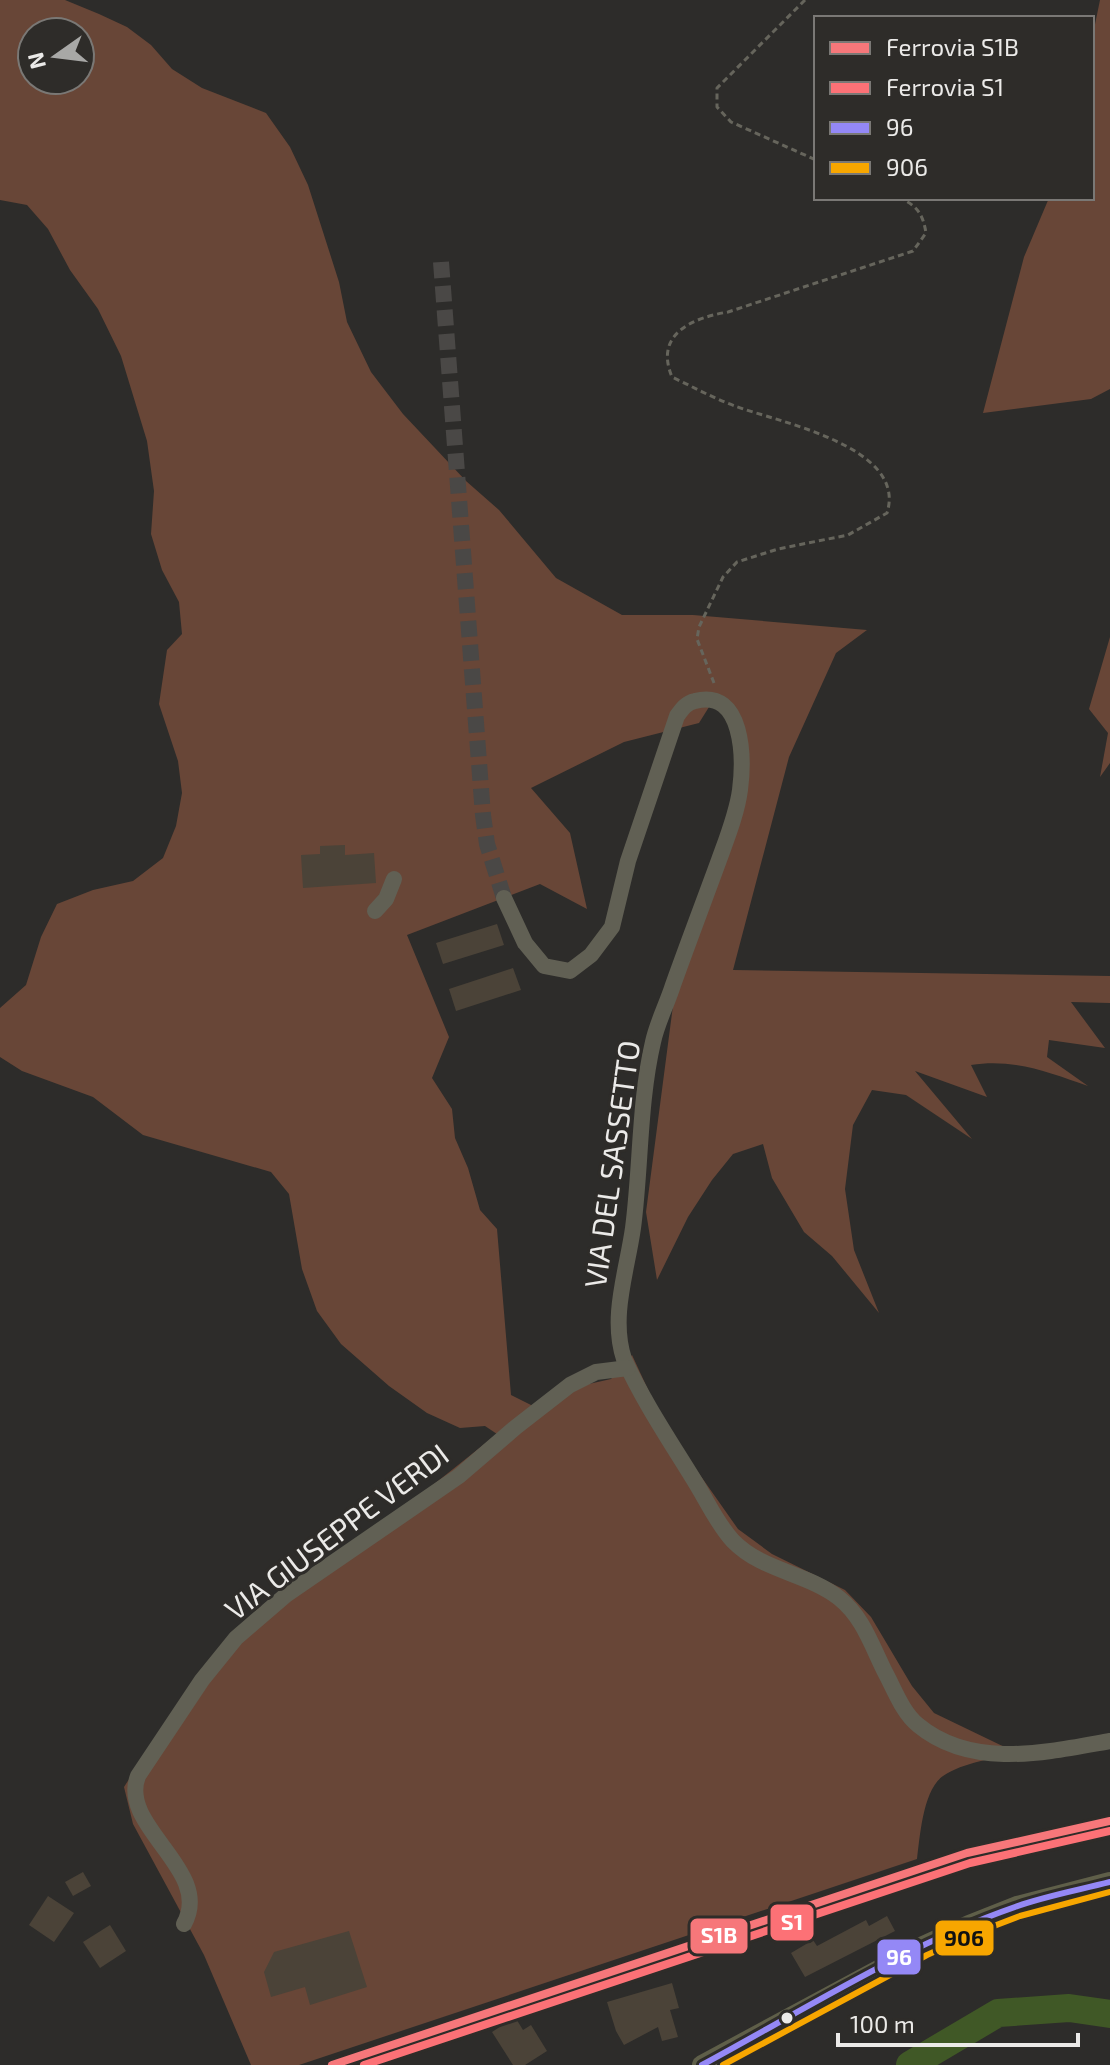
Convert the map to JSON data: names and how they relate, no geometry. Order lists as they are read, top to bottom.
{
  "streets": {
    "lane": ["VIA DEL SASSETTO", "VIA GIUSEPPE VERDI"]
  },
  "crossings": [
    ["VIA DEL SASSETTO", "VIA GIUSEPPE VERDI"]
  ],
  "lines": [
    "rail line S1B",
    "rail line S1",
    "transit line 96",
    "transit line 906"
  ],
  "legend": [
    "Ferrovia S1B",
    "Ferrovia S1",
    "96",
    "906"
  ],
  "scale_bar": "100 m",
  "north": "left"
}
